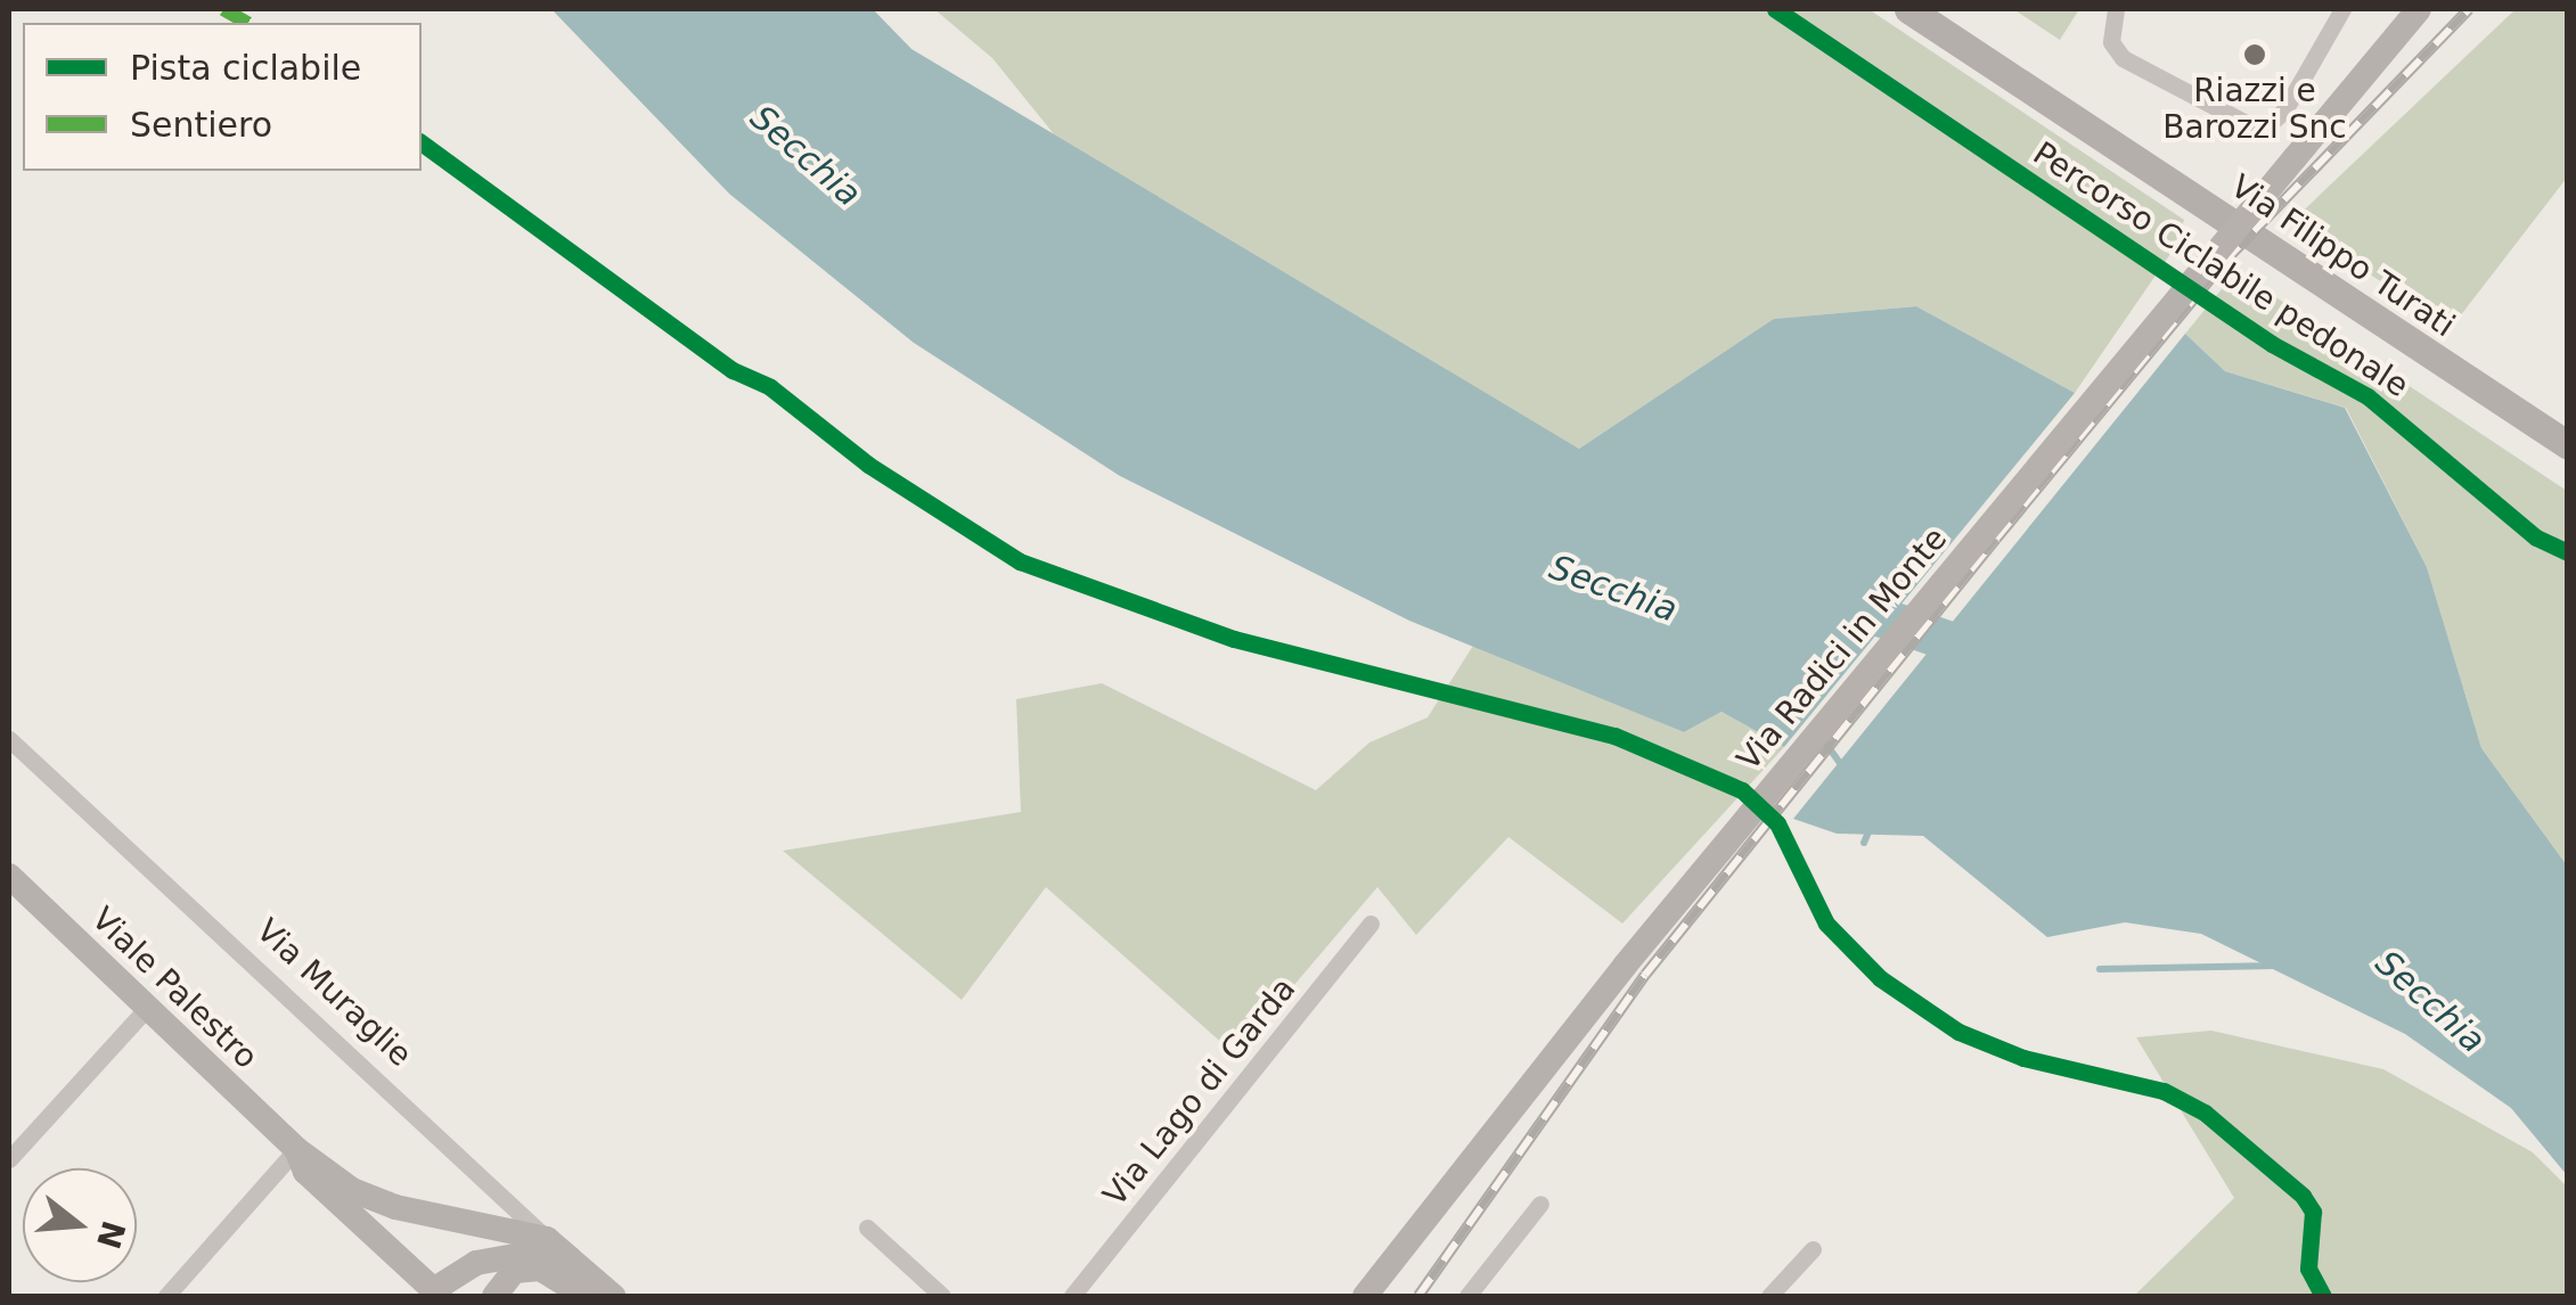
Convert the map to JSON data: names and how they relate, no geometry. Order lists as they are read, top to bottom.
{
  "streets": {
    "main road": ["Via Filippo Turati"],
    "street": [
      "Via Radici in Monte",
      "Viale Palestro",
      "Via Muraglie",
      "Via Lago di Garda"
    ],
    "cycle path": ["Percorso Ciclabile pedonale"]
  },
  "crossings": [
    ["Viale Palestro", "Via Muraglie"]
  ],
  "water": ["Secchia"],
  "places": ["Riazzi e Barozzi Snc"],
  "legend": ["Pista ciclabile", "Sentiero"],
  "north": "right"
}
